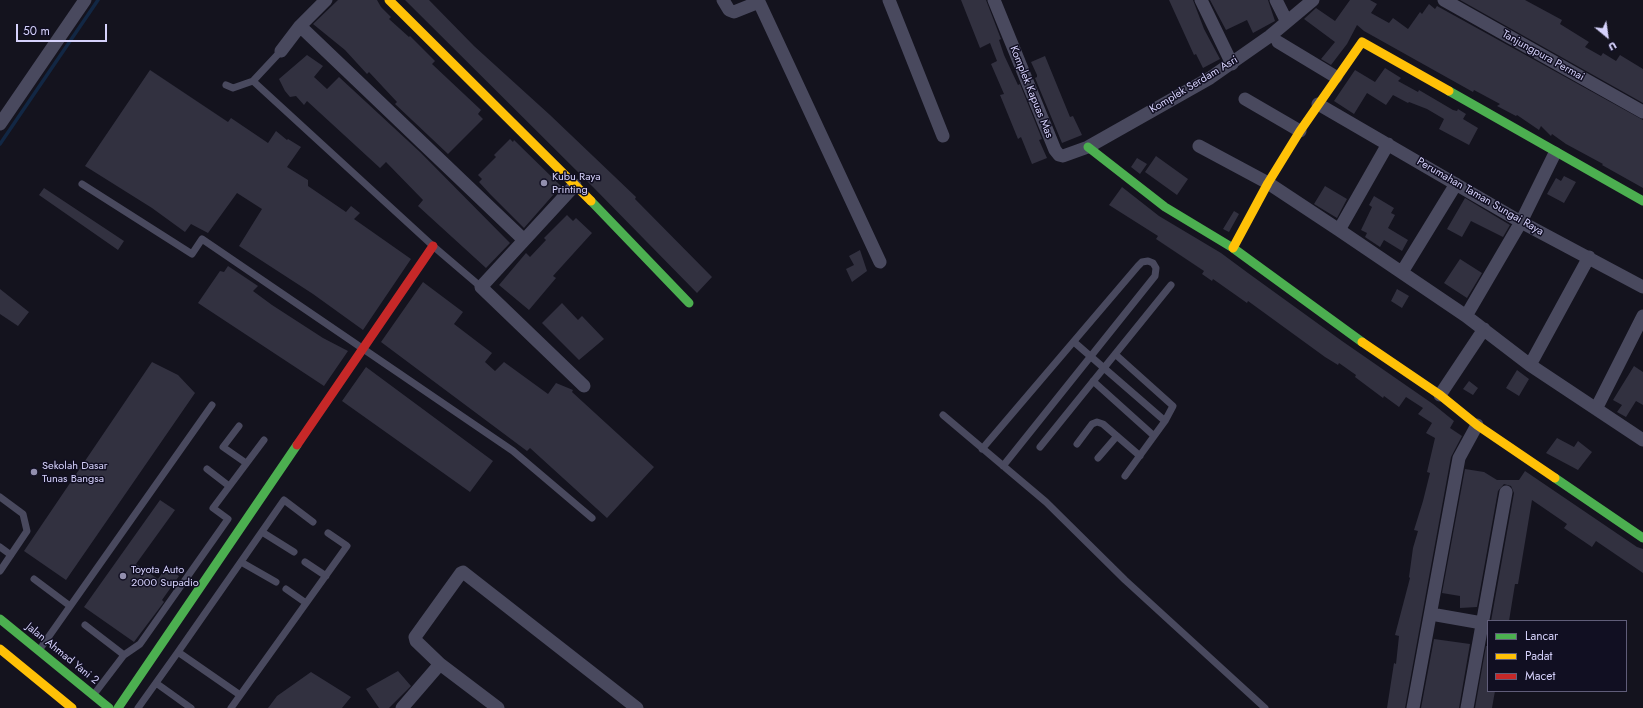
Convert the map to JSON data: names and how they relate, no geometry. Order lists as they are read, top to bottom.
{
  "streets": {
    "main road": ["Jalan Ahmad Yani 2"],
    "street": [
      "Tanjungpura Permai",
      "Komplek Serdam Asri",
      "Komplek Kapuas Mas",
      "Perumahan Taman Sungai Raya"
    ]
  },
  "crossings": [
    ["Komplek Serdam Asri", "Komplek Kapuas Mas"]
  ],
  "places": ["Kubu Raya Printing", "Sekolah Dasar Tunas Bangsa", "Toyota Auto 2000 Supadio"],
  "legend": ["Lancar", "Padat", "Macet"],
  "scale_bar": "50 m",
  "north": "bottom right"
}
